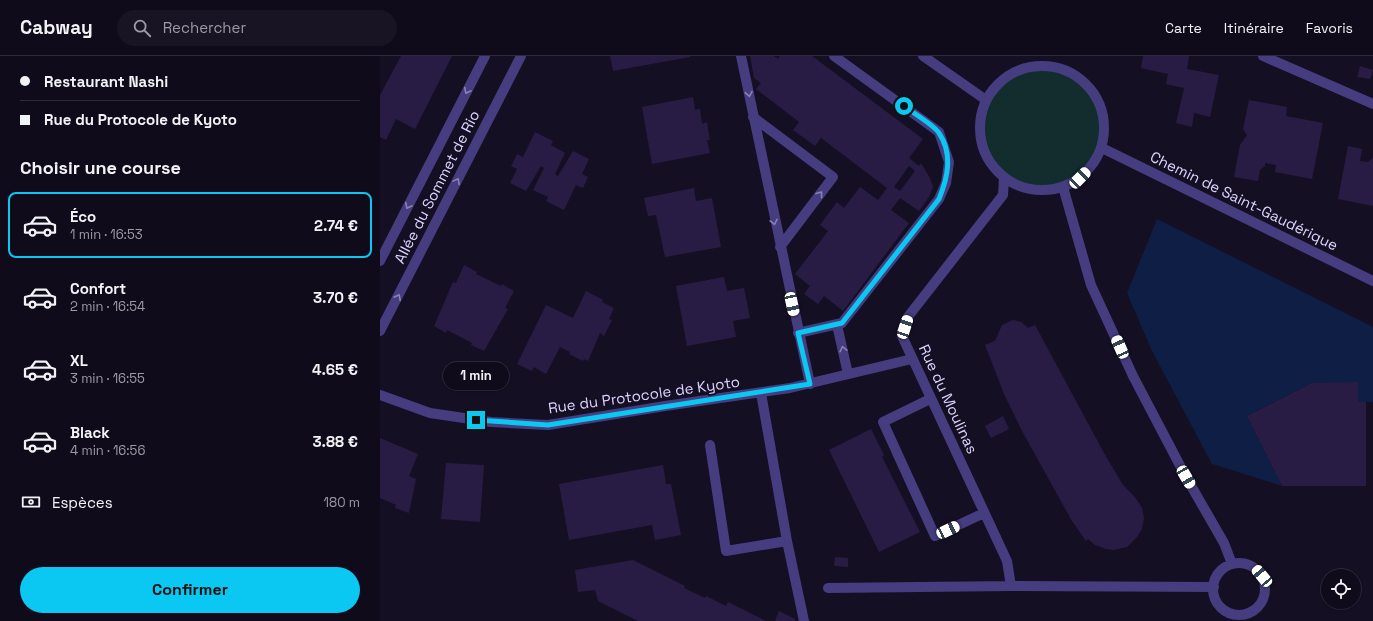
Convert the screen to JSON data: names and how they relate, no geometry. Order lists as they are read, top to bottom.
{
  "streets": {
    "street": [
      "Allée du Sommet de Rio",
      "Chemin de Saint-Gaudérique",
      "Rue du Protocole de Kyoto",
      "Rue du Moulinas"
    ]
  },
  "crossings": [
    ["Chemin de Saint-Gaudérique", "Rue du Moulinas"],
    ["Rue du Protocole de Kyoto", "Rue du Moulinas"]
  ],
  "page": {
    "header": "Cabway",
    "search": "Rechercher",
    "nav": ["Carte", "Itinéraire", "Favoris"],
    "banner": ["Restaurant Nashi", "Rue du Protocole de Kyoto"],
    "heading": "Choisir une course",
    "list": [
      {
        "name": "Éco",
        "note": "1 min · 16:53",
        "value": "2.74 €"
      },
      {
        "name": "Confort",
        "note": "2 min · 16:54",
        "value": "3.70 €"
      },
      {
        "name": "XL",
        "note": "3 min · 16:55",
        "value": "4.65 €"
      },
      {
        "name": "Black",
        "note": "4 min · 16:56",
        "value": "3.88 €"
      }
    ],
    "bubble": "1 min",
    "pay": ["Espèces", "180 m"],
    "buttons": "Confirmer"
  }
}
